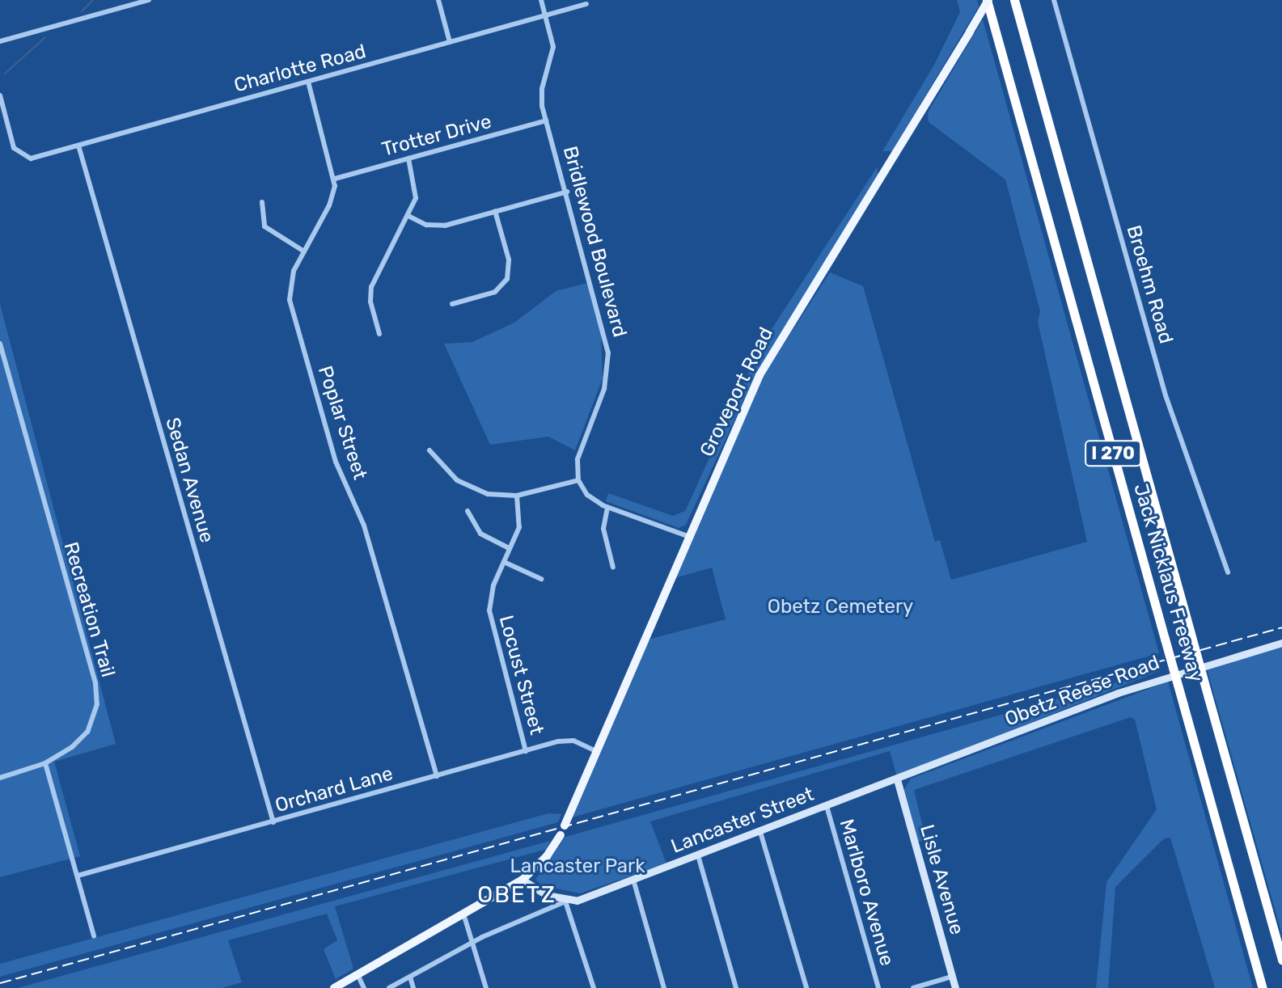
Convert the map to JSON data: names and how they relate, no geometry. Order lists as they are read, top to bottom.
{
  "streets": {
    "highway": ["I 270", "Jack Nicklaus Freeway"],
    "main road": ["Groveport Road"],
    "street": [
      "Charlotte Road",
      "Trotter Drive",
      "Bridlewood Boulevard",
      "Broehm Road",
      "Poplar Street",
      "Sedan Avenue",
      "Recreation Trail",
      "Locust Street",
      "Obetz Reese Road",
      "Orchard Lane",
      "Lancaster Street",
      "Lisle Avenue",
      "Marlboro Avenue"
    ]
  },
  "crossings": [
    ["Charlotte Road", "Bridlewood Boulevard"],
    ["Charlotte Road", "Sedan Avenue"],
    ["Trotter Drive", "Bridlewood Boulevard"],
    ["Trotter Drive", "Poplar Street"],
    ["Groveport Road", "Jack Nicklaus Freeway"],
    ["Groveport Road", "Orchard Lane"],
    ["Poplar Street", "Orchard Lane"],
    ["Sedan Avenue", "Orchard Lane"],
    ["Locust Street", "Orchard Lane"],
    ["Obetz Reese Road", "Lancaster Street"],
    ["Obetz Reese Road", "Lisle Avenue"],
    ["Lancaster Street", "Lisle Avenue"],
    ["Lancaster Street", "Marlboro Avenue"]
  ],
  "districts": ["OBETZ"],
  "parks": ["Obetz Cemetery", "Lancaster Park"]
}
